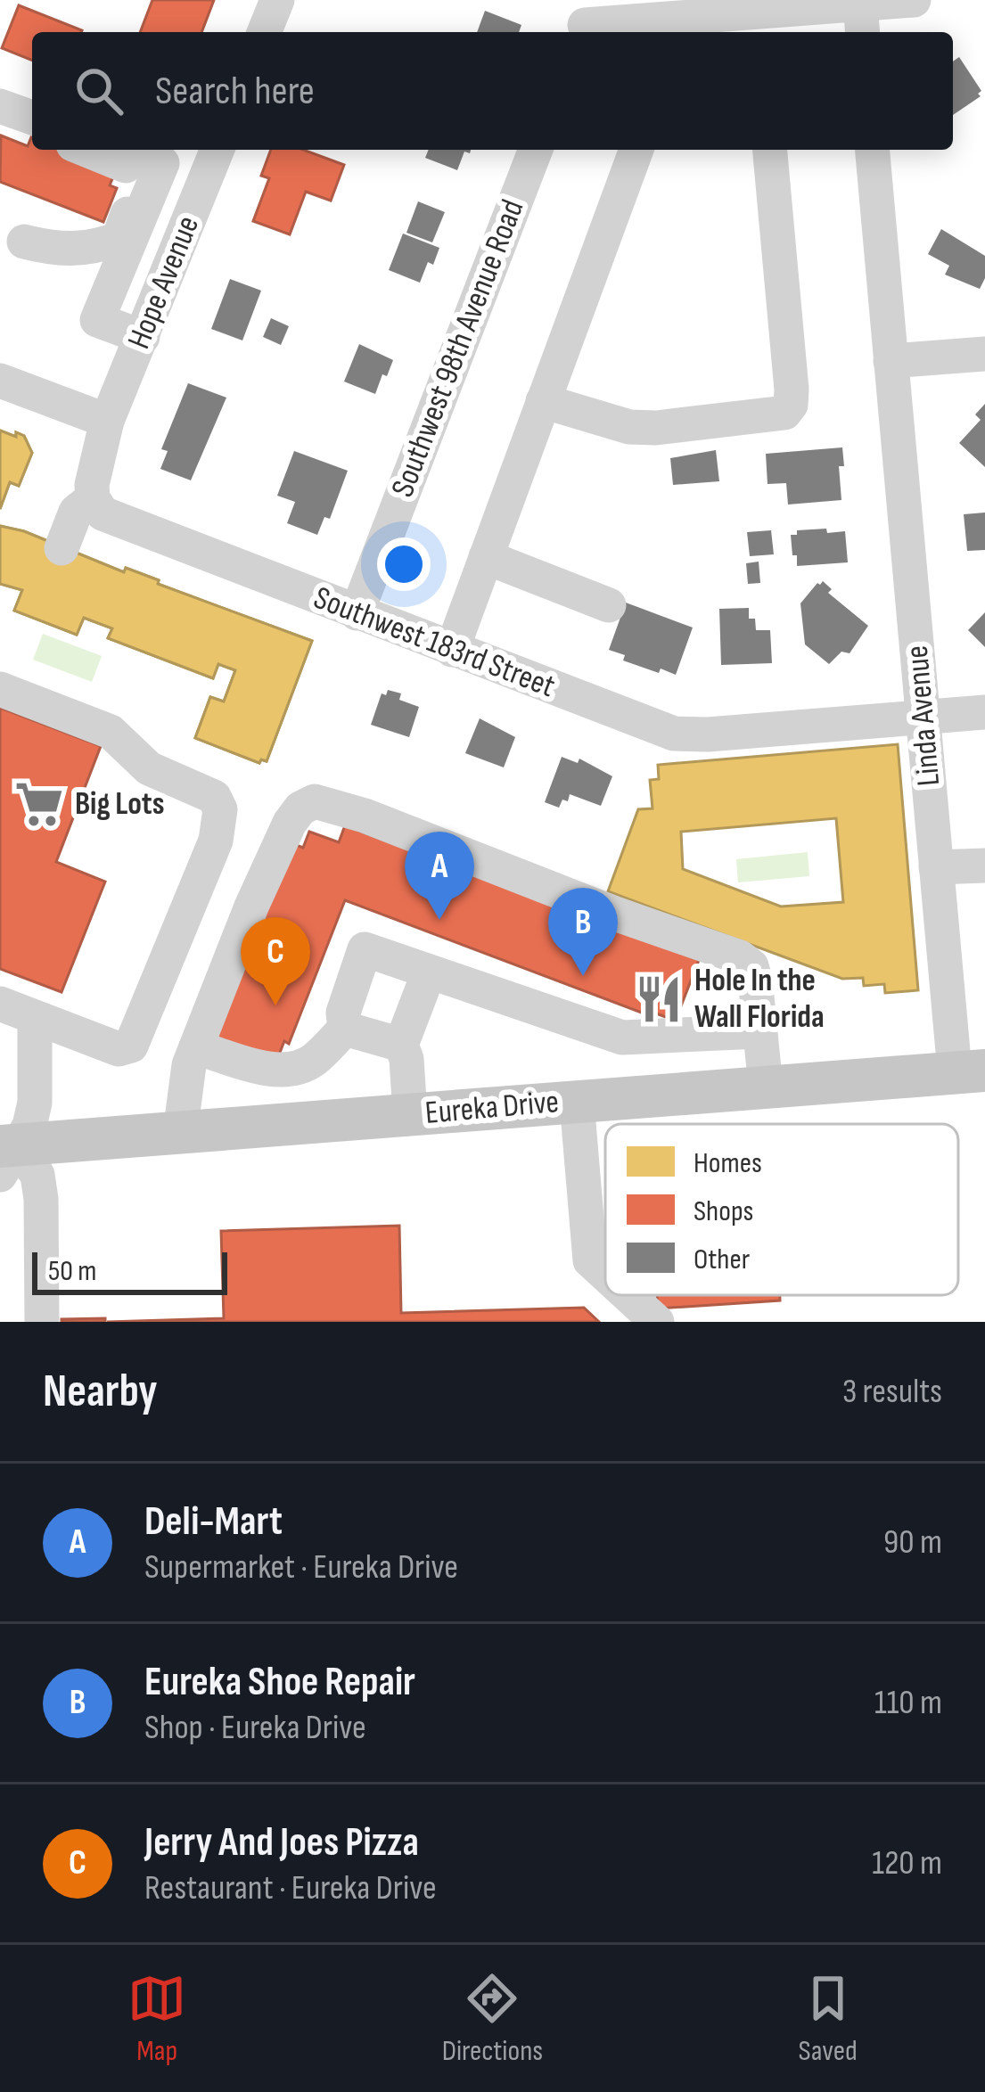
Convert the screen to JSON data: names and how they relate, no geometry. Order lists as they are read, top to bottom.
{
  "streets": {
    "main road": ["Eureka Drive"],
    "street": [
      "Hope Avenue",
      "Southwest 98th Avenue Road",
      "Southwest 183rd Street",
      "Linda Avenue"
    ]
  },
  "crossings": [
    ["Southwest 98th Avenue Road", "Southwest 183rd Street"],
    ["Southwest 183rd Street", "Linda Avenue"],
    ["Linda Avenue", "Eureka Drive"]
  ],
  "places": {
    "supermarket": ["Big Lots"],
    "restaurant": ["Hole In the Wall Florida"]
  },
  "legend": ["Homes", "Shops", "Other"],
  "scale_bar": "50 m",
  "page": {
    "search": "Search here",
    "pins": ["A", "B", "C"],
    "scale": "50 m",
    "heading": ["Nearby", "3 results"],
    "list": [
      {
        "mark": "A",
        "name": "Deli-Mart",
        "note": "Supermarket · Eureka Drive",
        "value": "90 m"
      },
      {
        "mark": "B",
        "name": "Eureka Shoe Repair",
        "note": "Shop · Eureka Drive",
        "value": "110 m"
      },
      {
        "mark": "C",
        "name": "Jerry And Joes Pizza",
        "note": "Restaurant · Eureka Drive",
        "value": "120 m"
      }
    ],
    "nav": ["Map", "Directions", "Saved"]
  }
}
